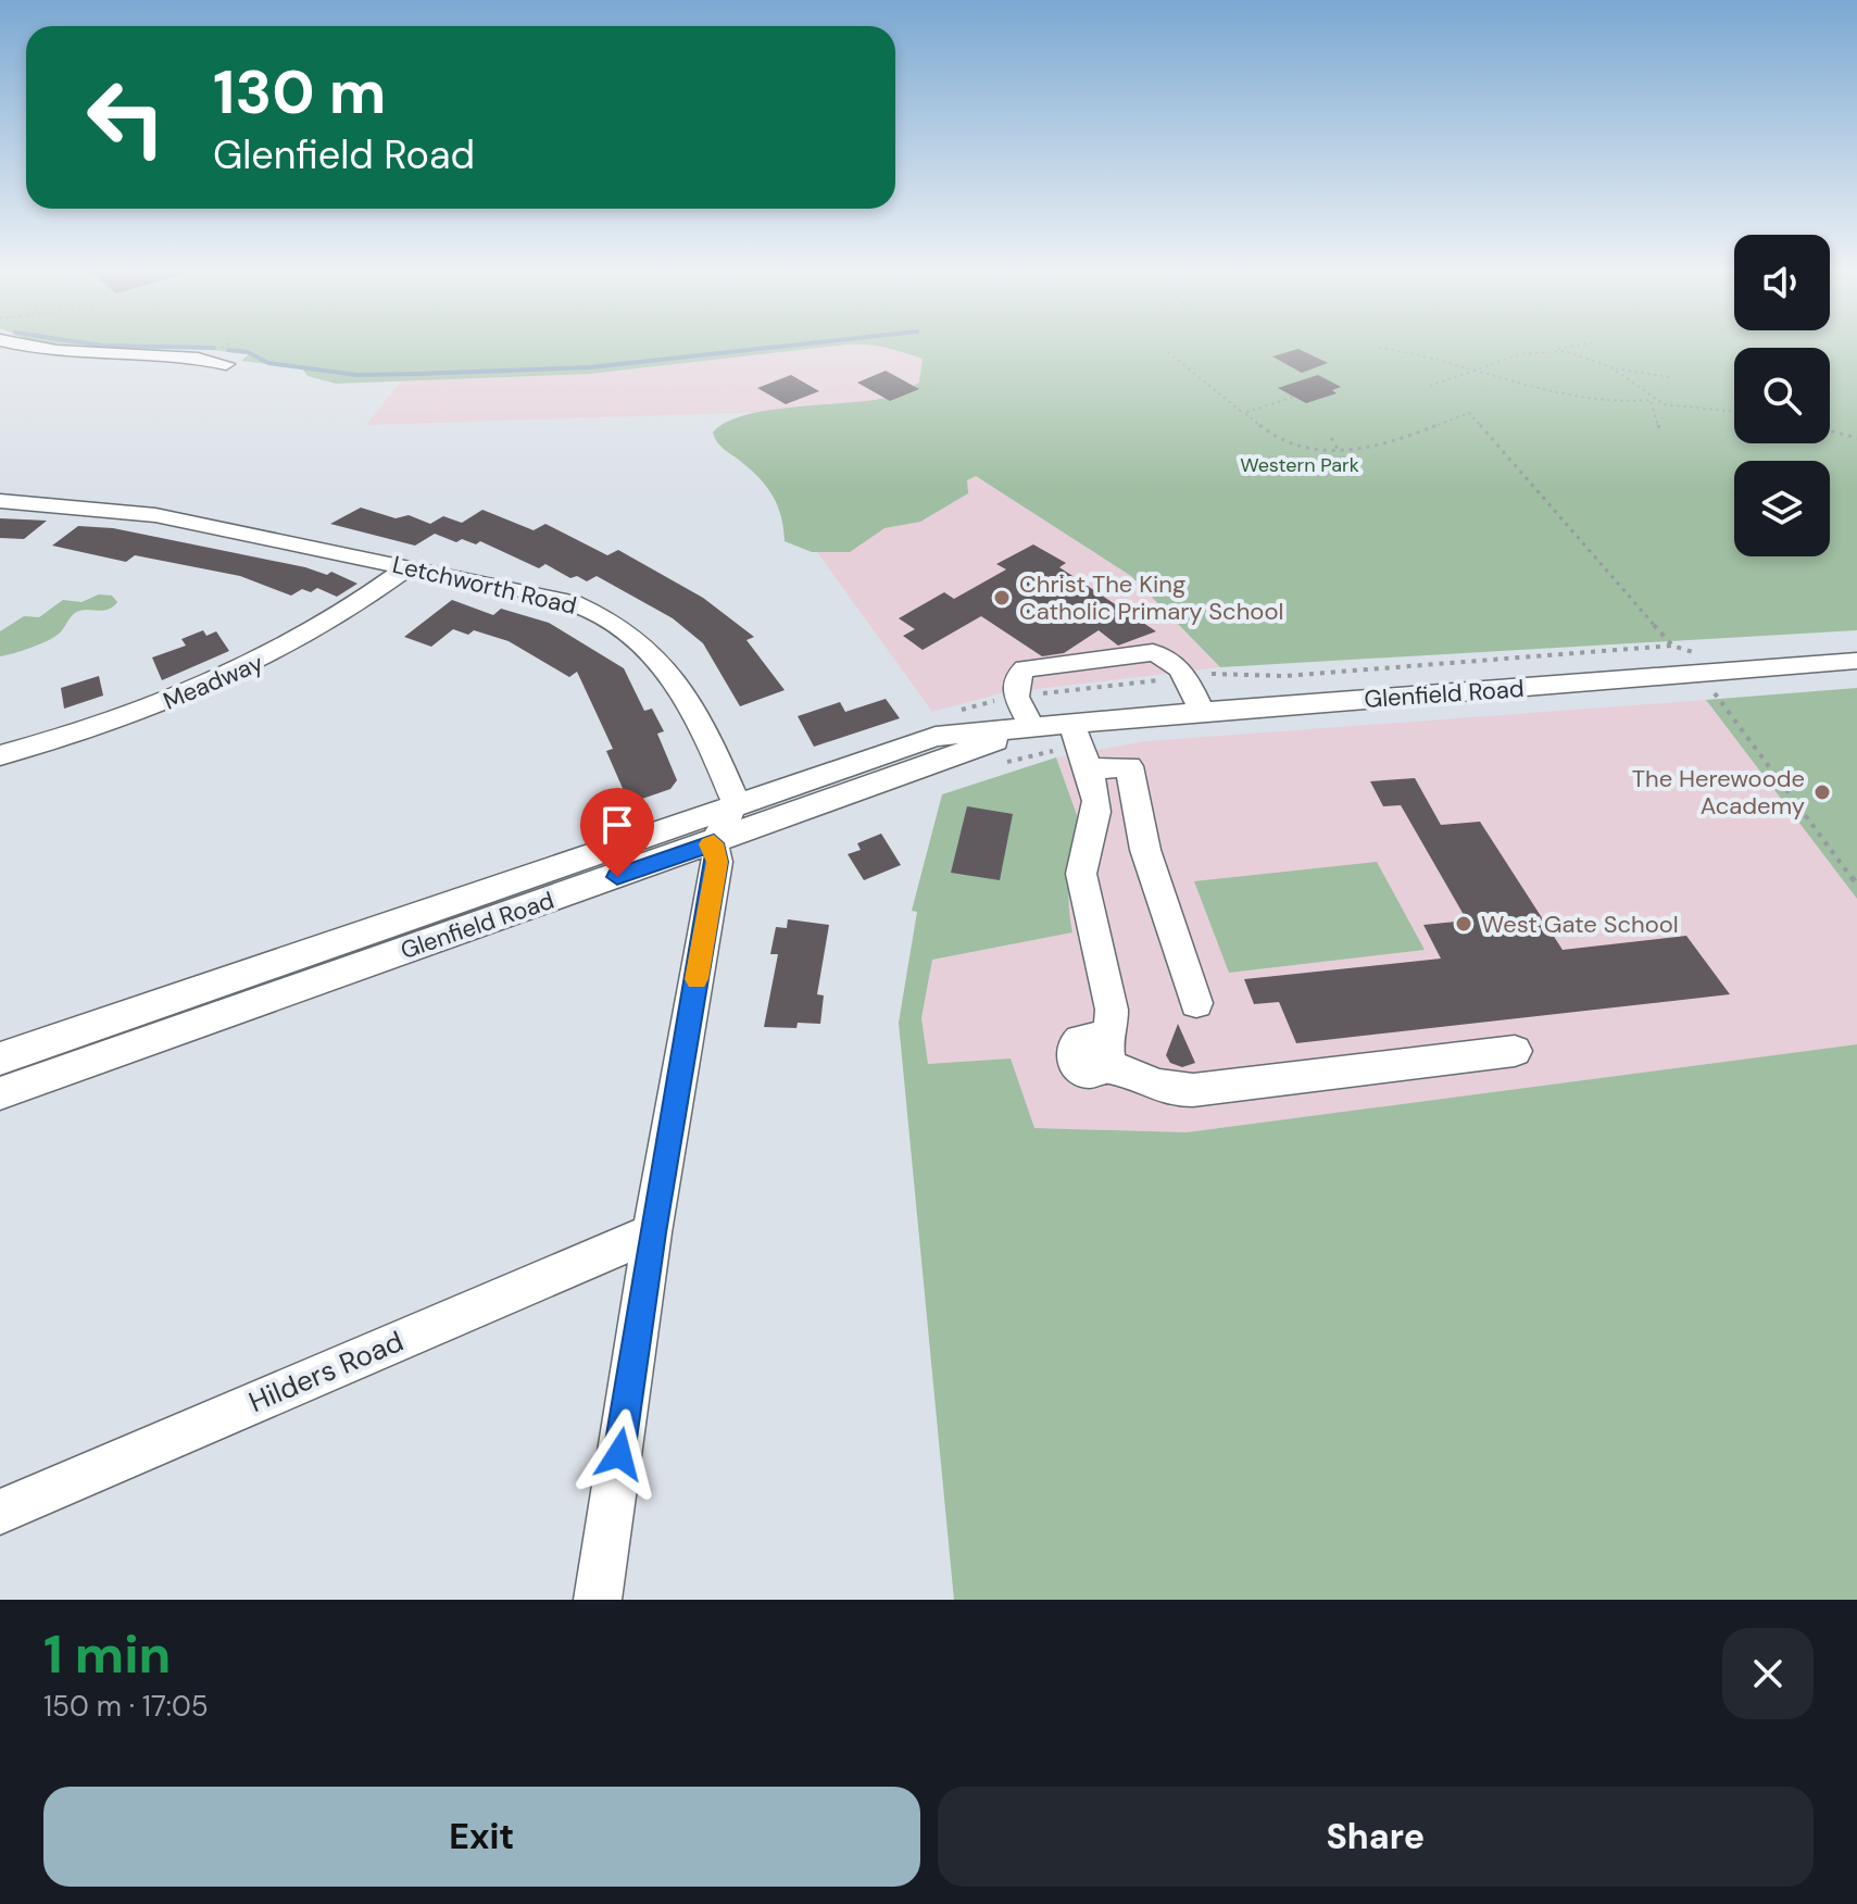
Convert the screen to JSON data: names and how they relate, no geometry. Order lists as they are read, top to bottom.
{
  "streets": {
    "street": [
      "Letchworth Road",
      "Meadway",
      "Glenfield Road",
      "Hilders Road"
    ]
  },
  "crossings": [
    ["Letchworth Road", "Meadway"],
    ["Letchworth Road", "Glenfield Road"]
  ],
  "parks": ["Western Park"],
  "places": ["Christ The King Catholic Primary School", "The Herewoode Academy", "West Gate School"],
  "page": {
    "turn": ["130 m", "Glenfield Road"],
    "heading": ["1 min", "150 m · 17:05"],
    "buttons": ["Exit", "Share"]
  }
}
